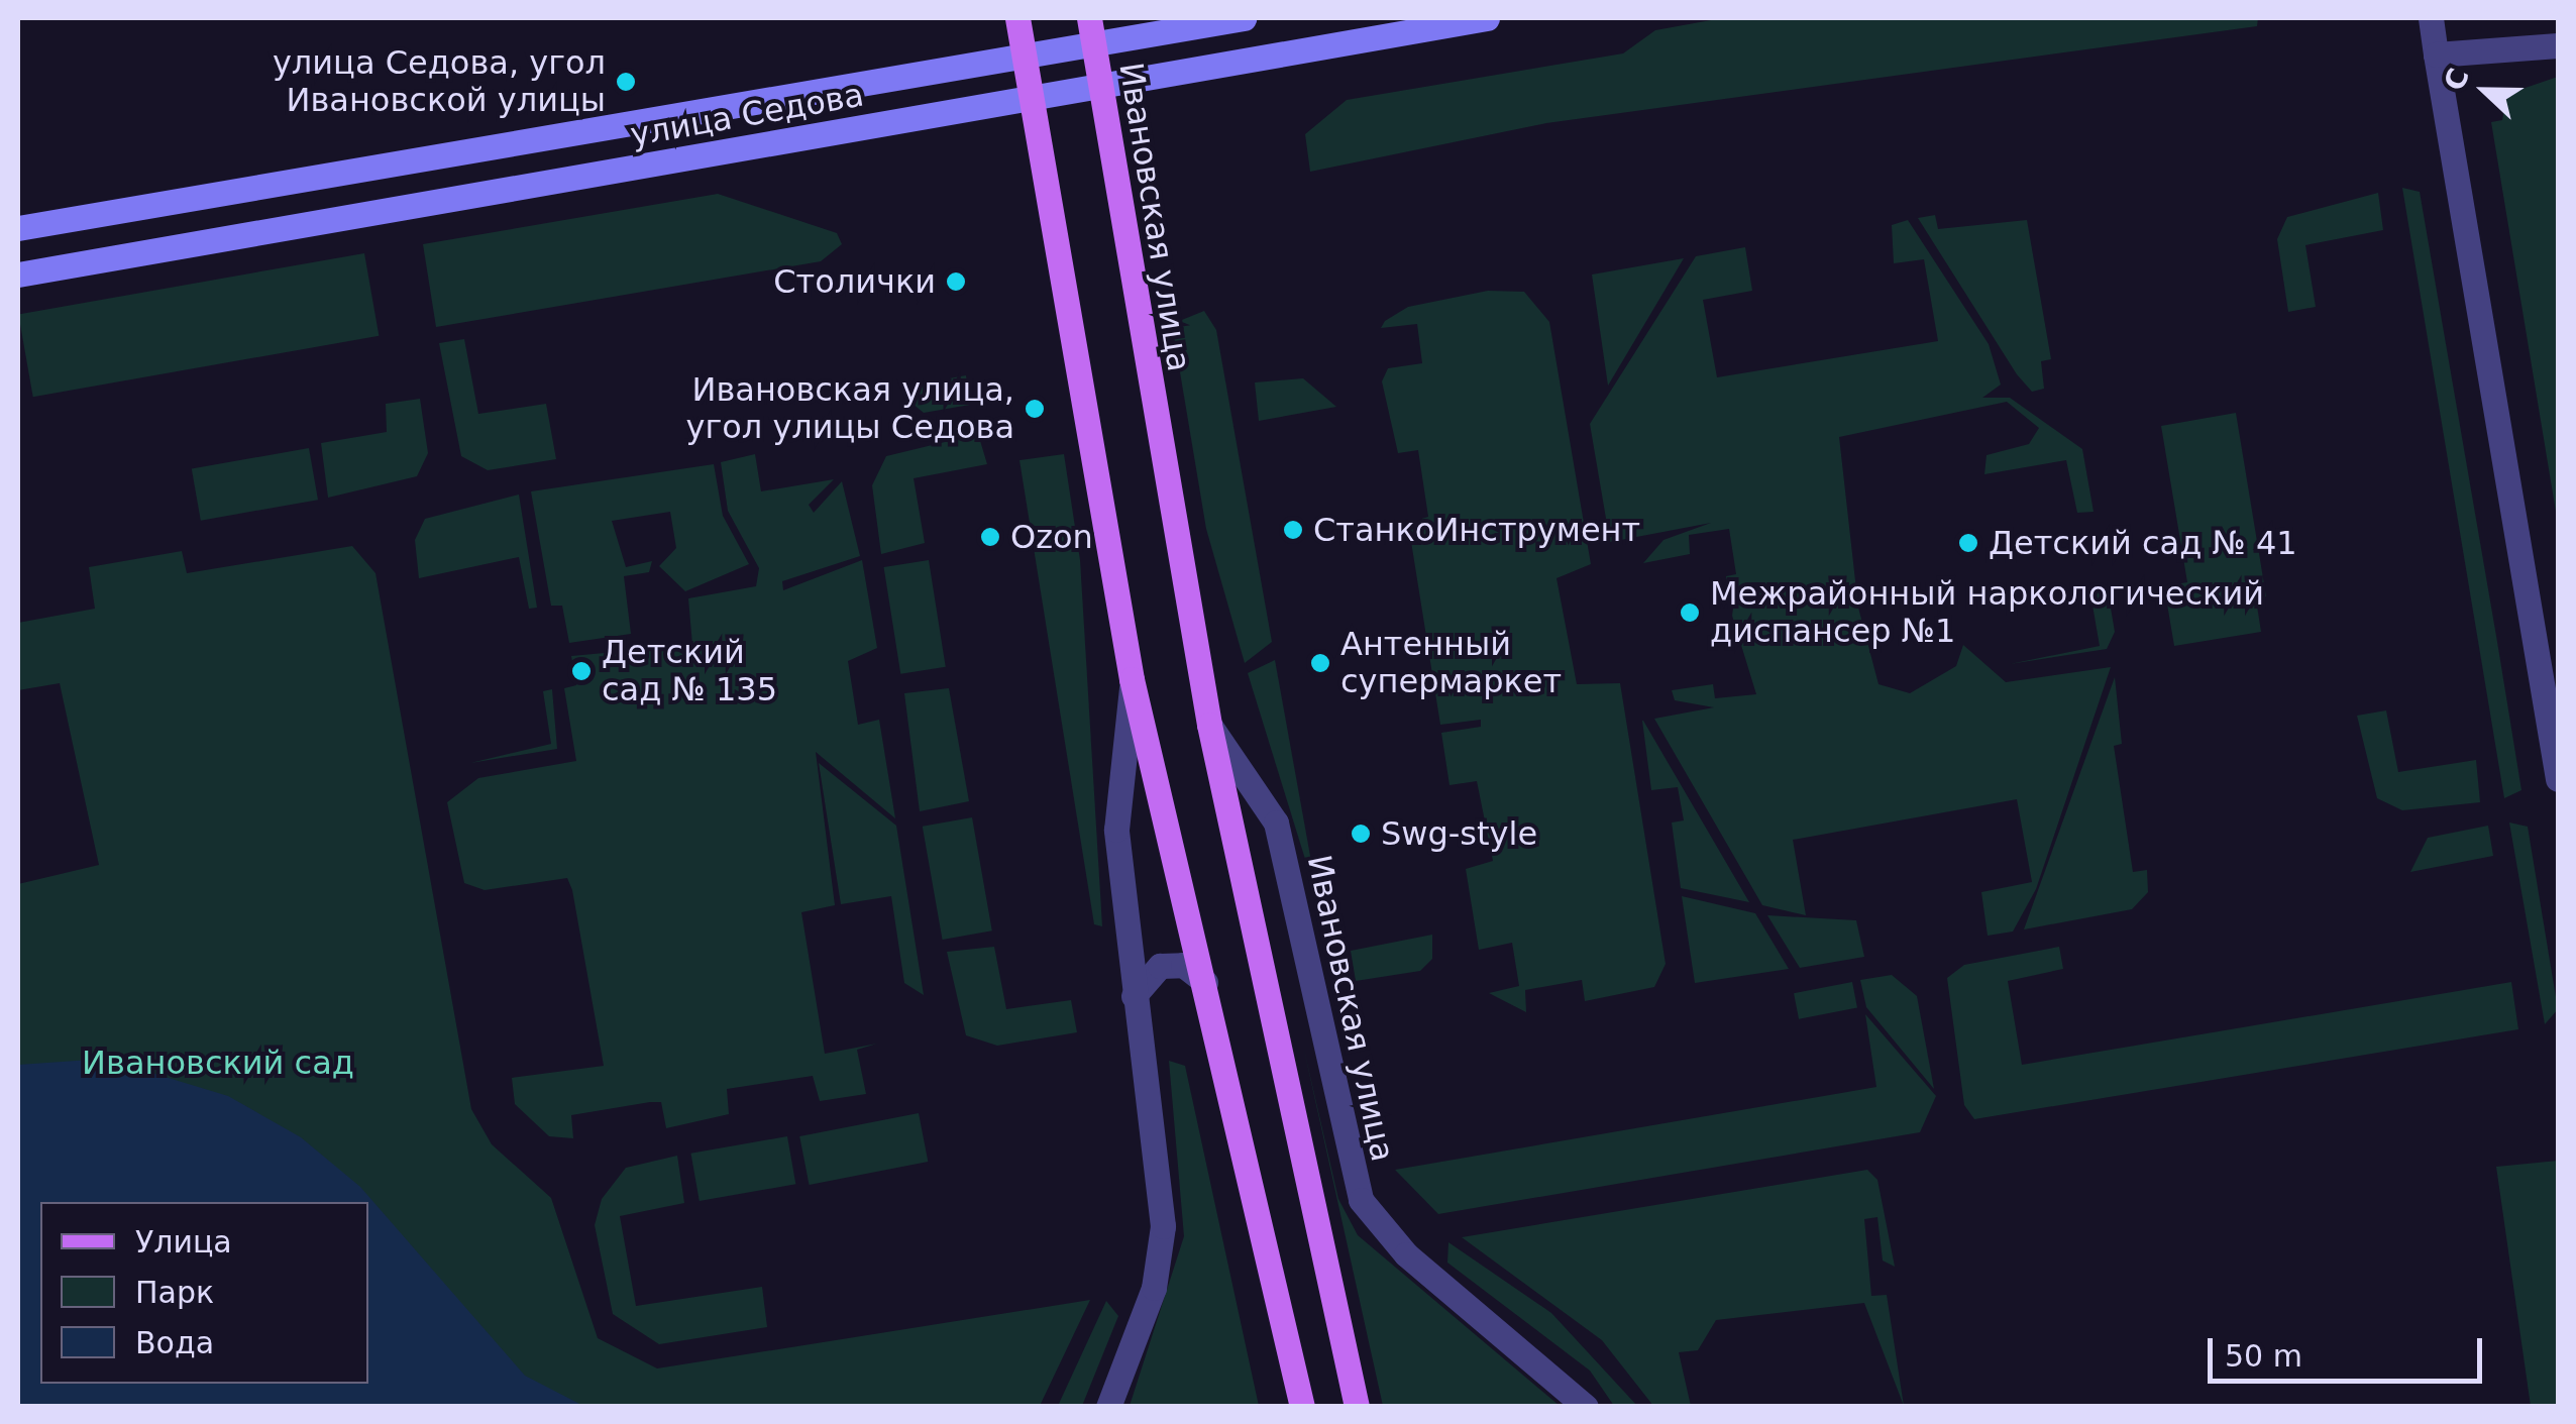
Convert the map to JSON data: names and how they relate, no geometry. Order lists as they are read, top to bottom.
{
  "streets": {
    "main road": ["улица Седова", "Ивановская улица"]
  },
  "crossings": [
    ["улица Седова", "Ивановская улица"]
  ],
  "parks": ["Ивановский сад"],
  "places": [
    "улица Седова, угол Ивановской улицы",
    "Столички",
    "Ивановская улица, угол улицы Седова",
    "СтанкоИнструмент",
    "Ozon",
    "Детский сад № 41",
    "Межрайонный наркологический диспансер №1",
    "Антенный супермаркет",
    "Детский сад № 135",
    "Swg-style"
  ],
  "legend": ["Улица", "Парк", "Вода"],
  "scale_bar": "50 m",
  "north": "left"
}
